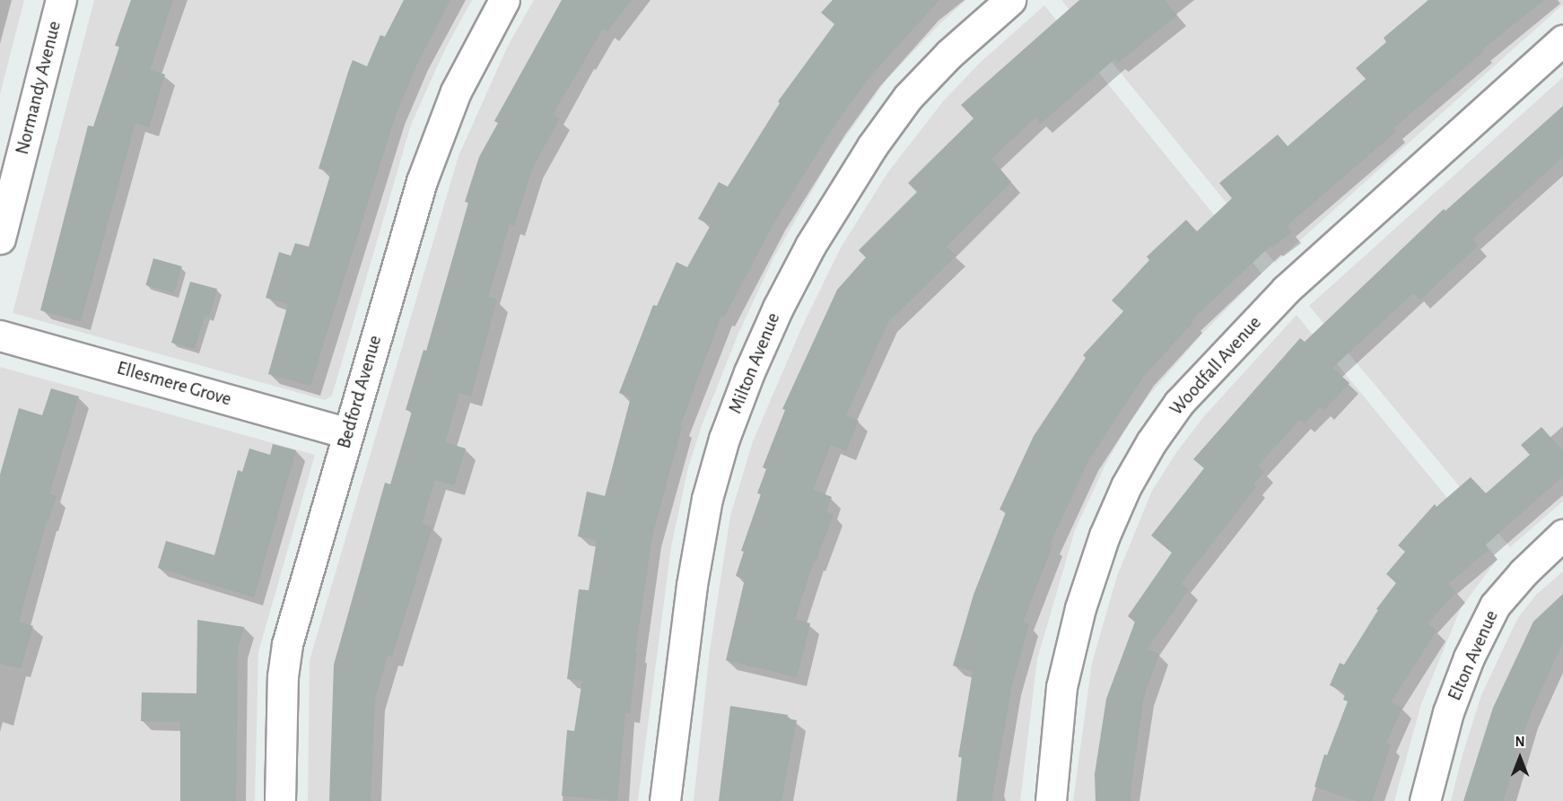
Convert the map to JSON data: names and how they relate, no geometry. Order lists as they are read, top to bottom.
{
  "streets": {
    "street": [
      "Normandy Avenue",
      "Milton Avenue",
      "Woodfall Avenue",
      "Ellesmere Grove",
      "Bedford Avenue",
      "Elton Avenue"
    ]
  },
  "crossings": [
    ["Ellesmere Grove", "Bedford Avenue"]
  ],
  "north": "top"
}
